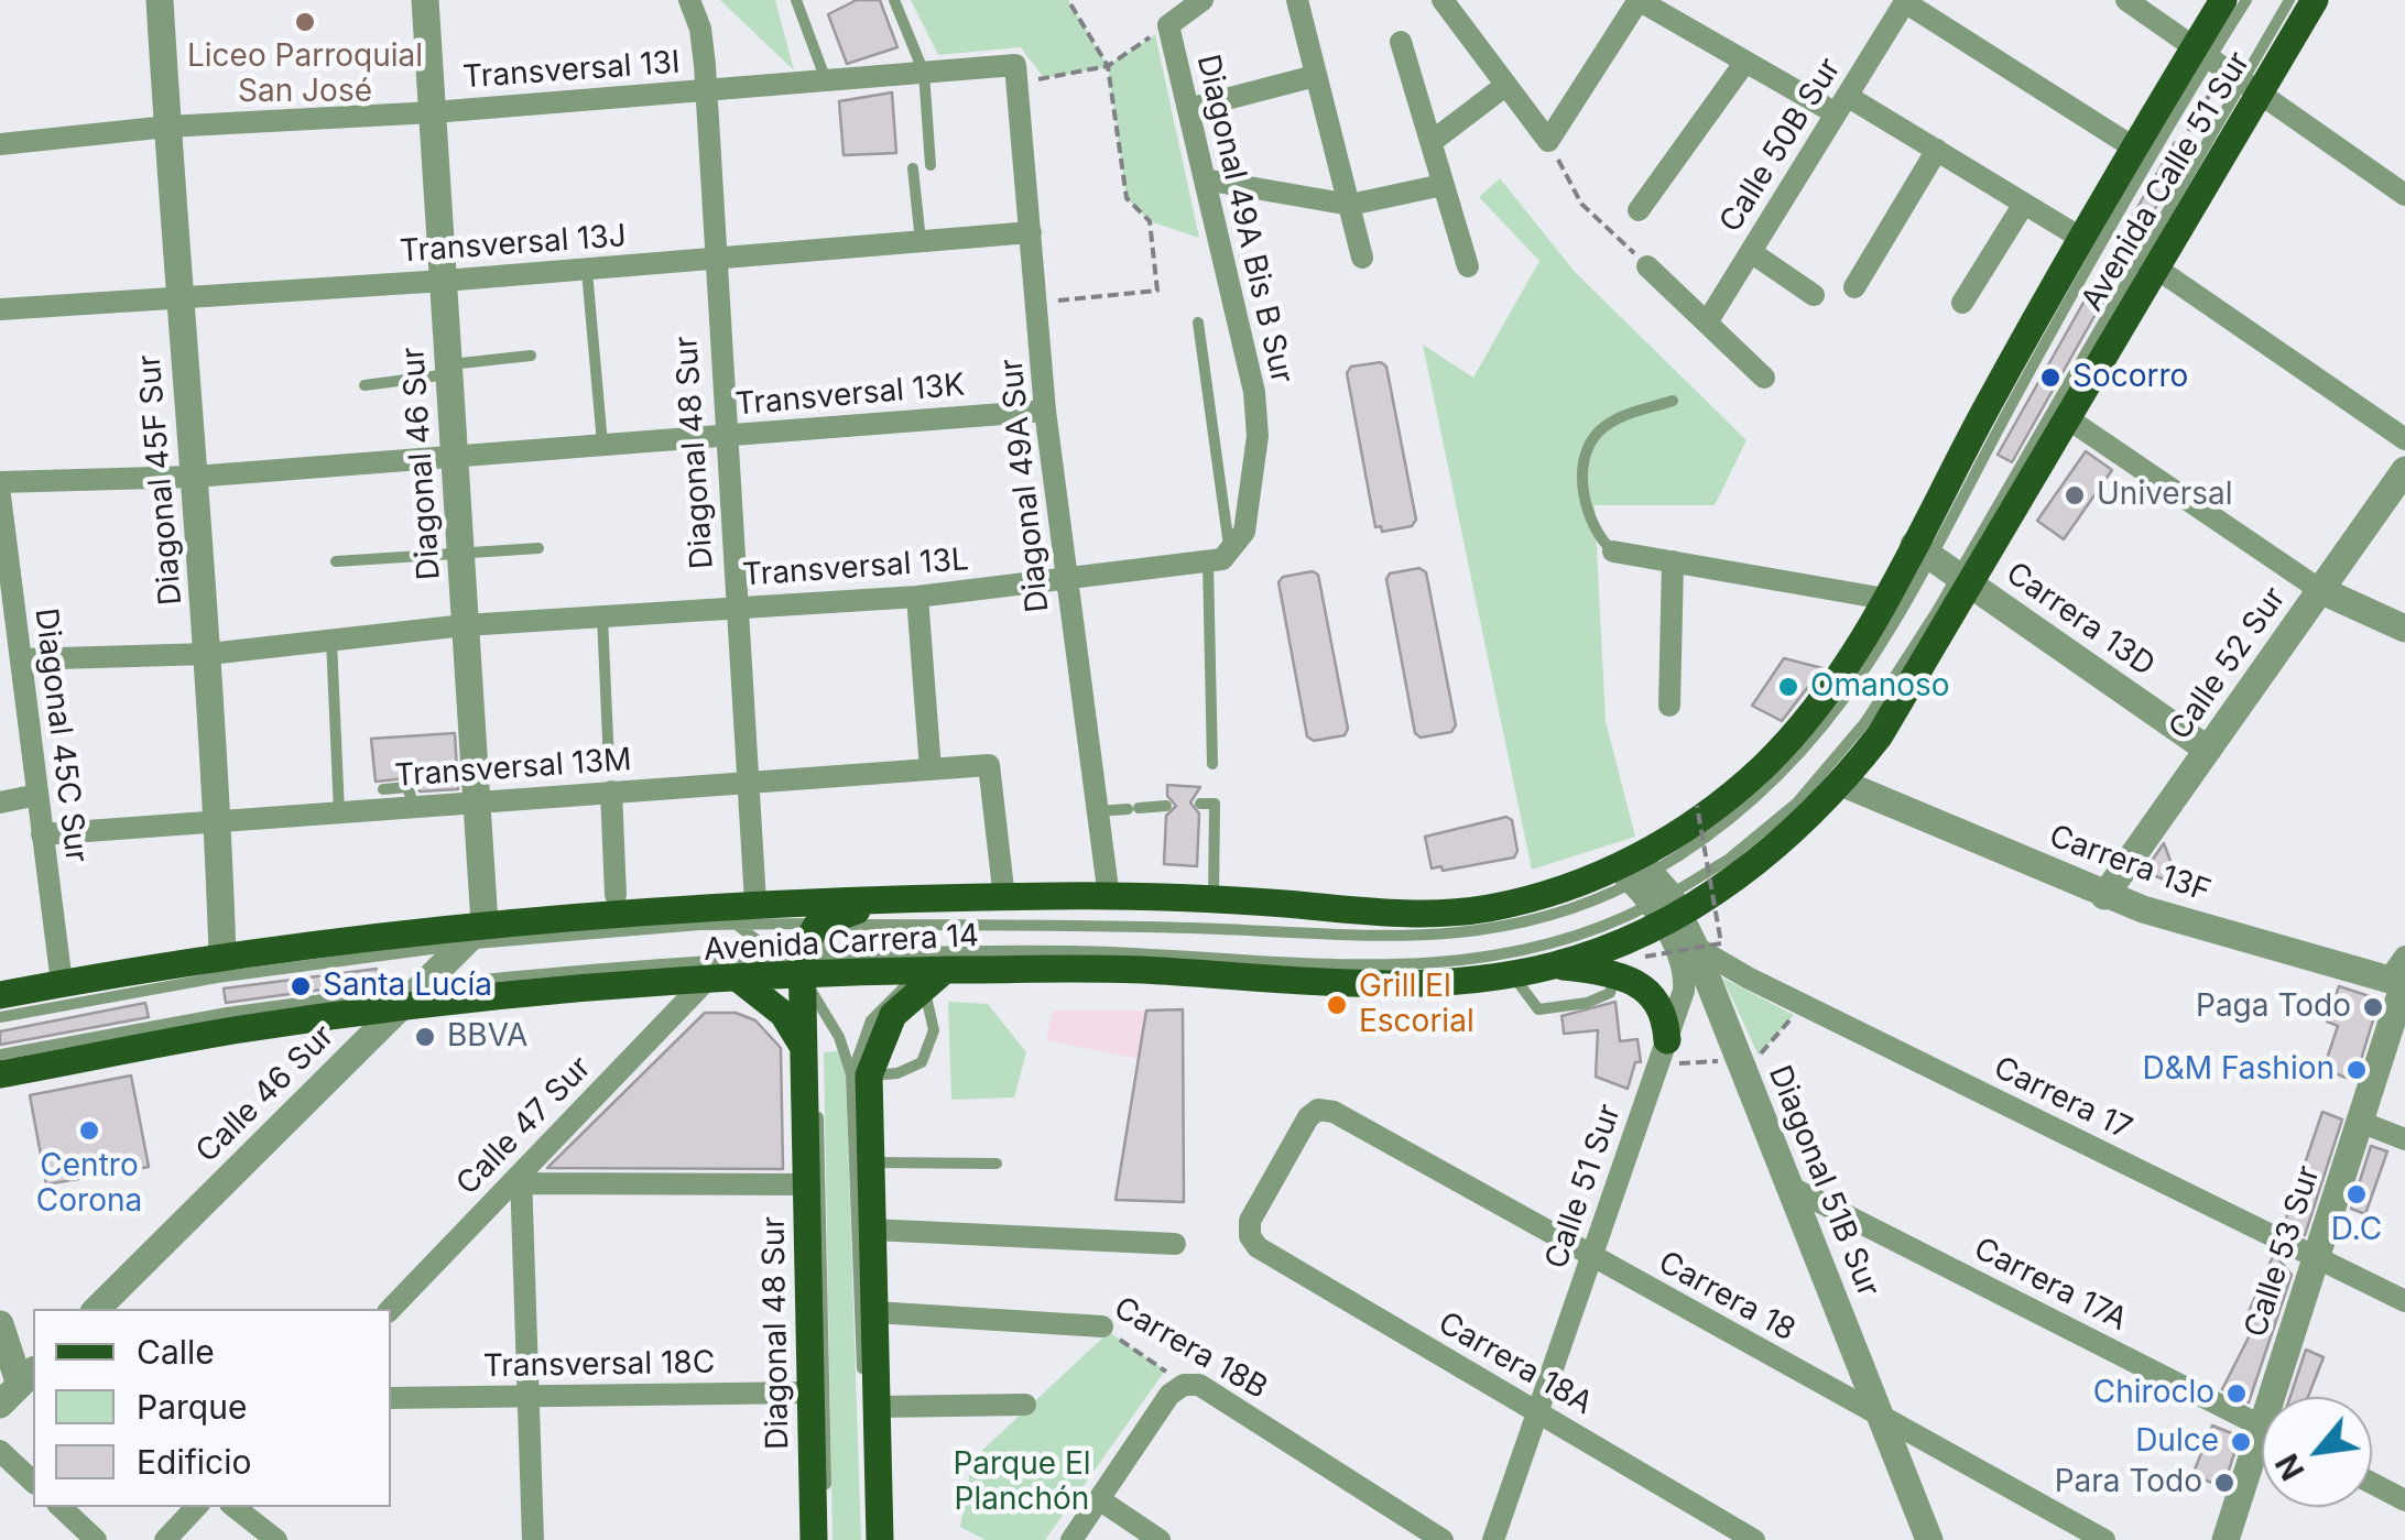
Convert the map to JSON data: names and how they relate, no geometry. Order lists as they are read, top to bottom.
{
  "streets": {
    "main road": ["Avenida Calle 51 Sur", "Diagonal 48 Sur", "Avenida Carrera 14"],
    "street": [
      "Transversal 13I",
      "Calle 50B Sur",
      "Diagonal 49A Bis B Sur",
      "Transversal 13J",
      "Transversal 13K",
      "Diagonal 46 Sur",
      "Diagonal 45F Sur",
      "Diagonal 49A Sur",
      "Transversal 13L",
      "Carrera 13D",
      "Calle 52 Sur",
      "Diagonal 45C Sur",
      "Transversal 13M",
      "Carrera 13F",
      "Calle 46 Sur",
      "Carrera 17",
      "Calle 47 Sur",
      "Diagonal 51B Sur",
      "Calle 51 Sur",
      "Calle 53 Sur",
      "Carrera 17A",
      "Carrera 18",
      "Carrera 18B",
      "Carrera 18A",
      "Transversal 18C"
    ]
  },
  "crossings": [
    ["Transversal 13I", "Diagonal 48 Sur"],
    ["Transversal 13I", "Diagonal 46 Sur"],
    ["Transversal 13I", "Diagonal 45F Sur"],
    ["Transversal 13I", "Diagonal 49A Sur"],
    ["Avenida Calle 51 Sur", "Carrera 13D"],
    ["Avenida Calle 51 Sur", "Carrera 13F"],
    ["Avenida Calle 51 Sur", "Avenida Carrera 14"],
    ["Avenida Calle 51 Sur", "Diagonal 51B Sur"],
    ["Avenida Calle 51 Sur", "Calle 51 Sur"],
    ["Diagonal 49A Bis B Sur", "Transversal 13L"],
    ["Transversal 13J", "Diagonal 48 Sur"],
    ["Transversal 13J", "Diagonal 46 Sur"],
    ["Transversal 13J", "Diagonal 45F Sur"],
    ["Transversal 13J", "Diagonal 49A Sur"],
    ["Transversal 13K", "Diagonal 48 Sur"],
    ["Transversal 13K", "Diagonal 46 Sur"],
    ["Transversal 13K", "Diagonal 45F Sur"],
    ["Transversal 13K", "Diagonal 49A Sur"],
    ["Diagonal 48 Sur", "Transversal 13L"],
    ["Diagonal 48 Sur", "Transversal 13M"],
    ["Diagonal 48 Sur", "Avenida Carrera 14"],
    ["Diagonal 48 Sur", "Transversal 18C"],
    ["Diagonal 46 Sur", "Transversal 13L"],
    ["Diagonal 46 Sur", "Transversal 13M"],
    ["Diagonal 46 Sur", "Avenida Carrera 14"],
    ["Diagonal 46 Sur", "Calle 46 Sur"],
    ["Diagonal 45F Sur", "Transversal 13L"],
    ["Diagonal 45F Sur", "Transversal 13M"],
    ["Diagonal 45F Sur", "Avenida Carrera 14"],
    ["Diagonal 49A Sur", "Transversal 13L"],
    ["Diagonal 49A Sur", "Avenida Carrera 14"],
    ["Transversal 13L", "Diagonal 45C Sur"],
    ["Carrera 13D", "Calle 52 Sur"],
    ["Calle 52 Sur", "Carrera 13F"],
    ["Diagonal 45C Sur", "Transversal 13M"],
    ["Diagonal 45C Sur", "Avenida Carrera 14"],
    ["Transversal 13M", "Avenida Carrera 14"],
    ["Carrera 13F", "Calle 53 Sur"],
    ["Avenida Carrera 14", "Calle 46 Sur"],
    ["Avenida Carrera 14", "Calle 47 Sur"],
    ["Avenida Carrera 14", "Diagonal 51B Sur"],
    ["Avenida Carrera 14", "Calle 51 Sur"],
    ["Carrera 17", "Diagonal 51B Sur"],
    ["Carrera 17", "Calle 53 Sur"],
    ["Diagonal 51B Sur", "Calle 51 Sur"],
    ["Diagonal 51B Sur", "Carrera 17A"],
    ["Diagonal 51B Sur", "Carrera 18"],
    ["Calle 51 Sur", "Carrera 18"],
    ["Calle 51 Sur", "Carrera 18A"],
    ["Carrera 18", "Carrera 18A"]
  ],
  "parks": ["Parque El Planchón"],
  "places": [
    "Liceo Parroquial San José",
    "Socorro",
    "Universal",
    "Omanoso",
    "Santa Lucía",
    "Grill El Escorial",
    "Paga Todo",
    "BBVA",
    "D&M Fashion",
    "Centro Corona",
    "D.C",
    "Chiroclo",
    "Dulce",
    "Para Todo"
  ],
  "legend": ["Calle", "Parque", "Edificio"],
  "north": "bottom left"
}
